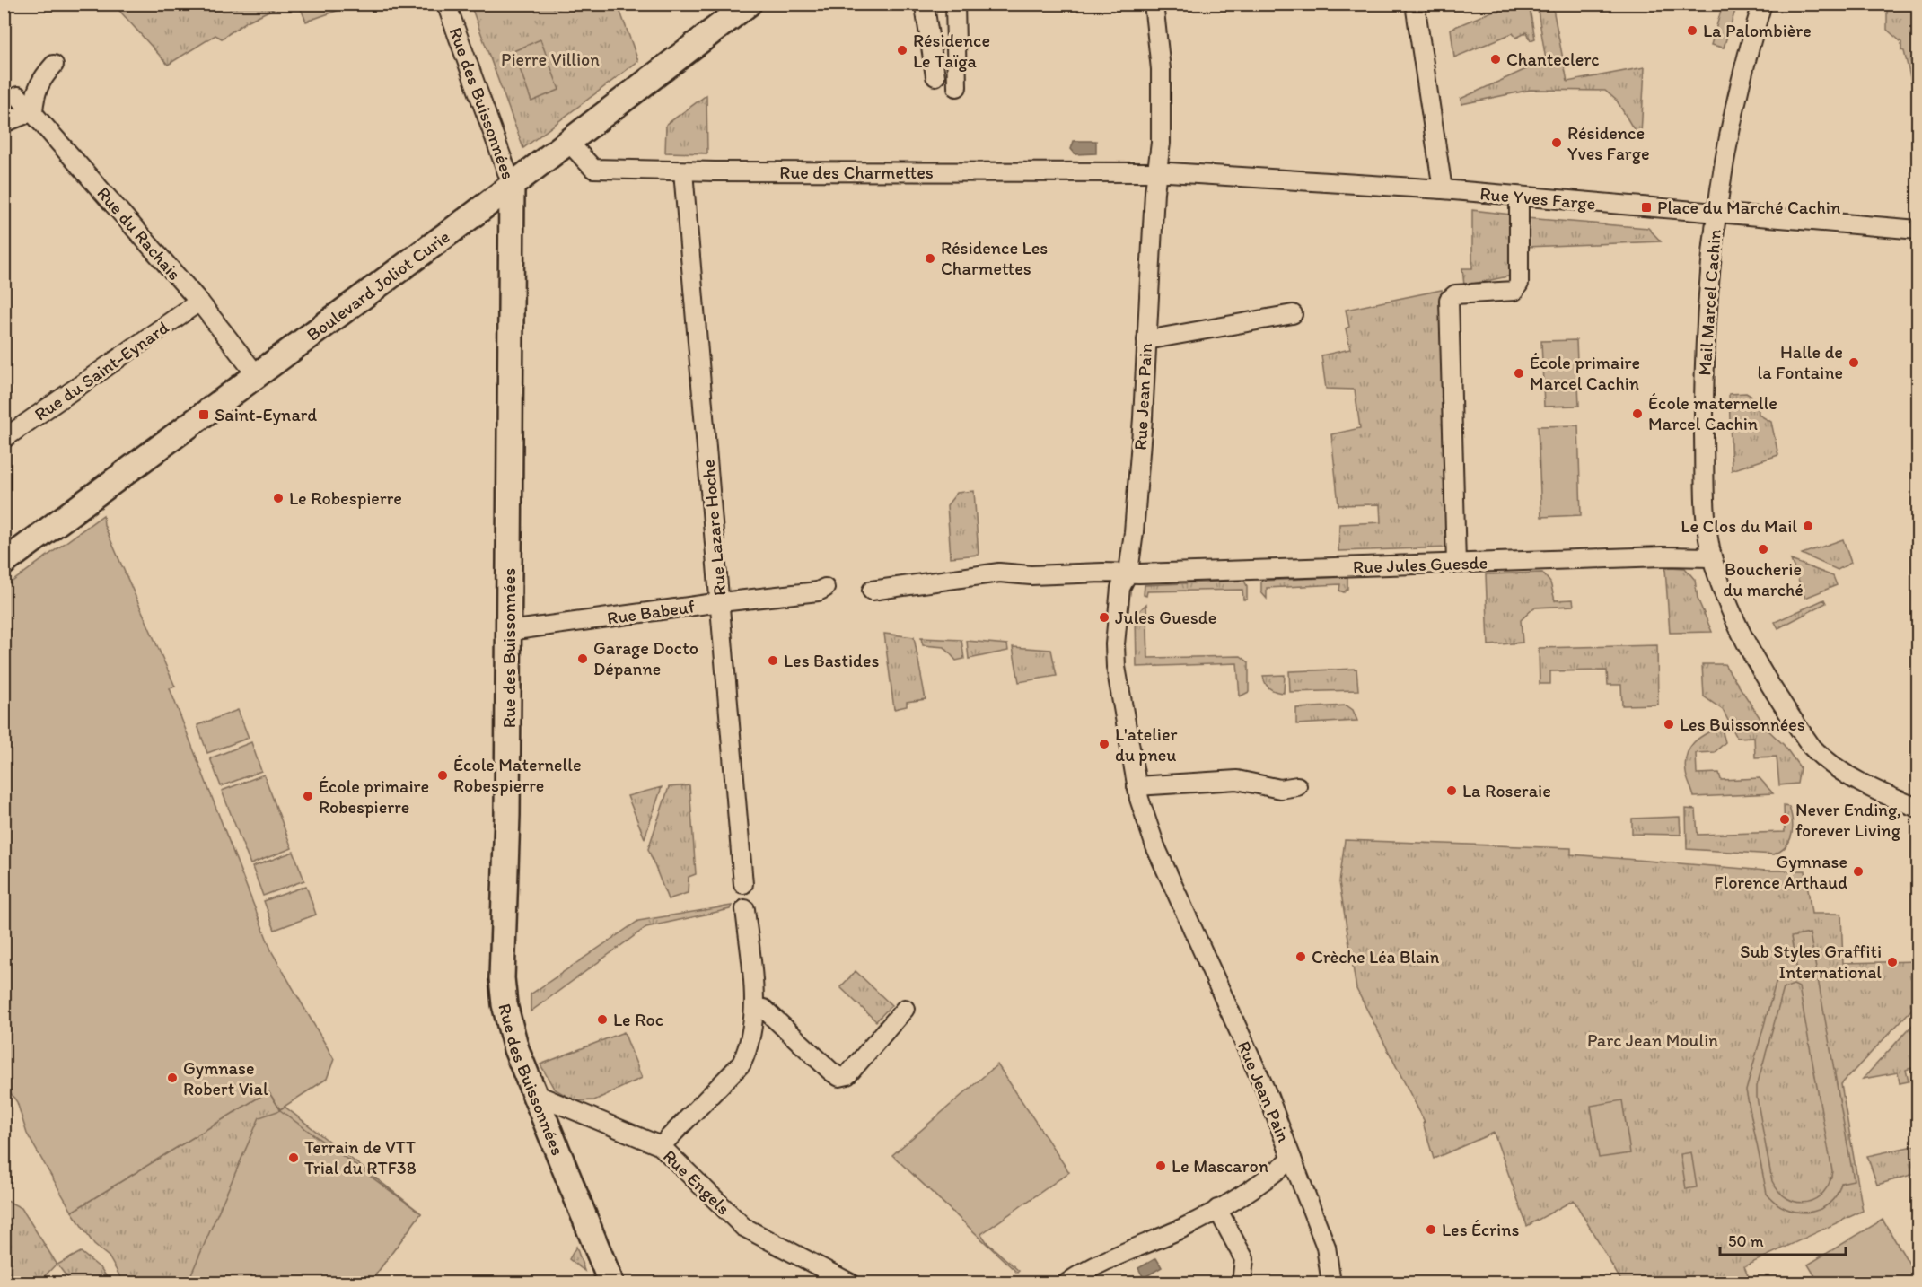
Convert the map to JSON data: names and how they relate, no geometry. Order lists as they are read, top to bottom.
{
  "streets": {
    "street": [
      "Rue des Buissonnées",
      "Rue des Charmettes",
      "Rue Yves Farge",
      "Rue du Rachais",
      "Boulevard Joliot Curie",
      "Mail Marcel Cachin",
      "Rue du Saint-Eynard",
      "Rue Jean Pain",
      "Rue Lazare Hoche",
      "Rue Jules Guesde",
      "Rue Babeuf",
      "Rue Engels"
    ]
  },
  "crossings": [
    ["Rue des Buissonnées", "Boulevard Joliot Curie"],
    ["Rue des Buissonnées", "Rue Babeuf"],
    ["Rue des Buissonnées", "Rue Engels"],
    ["Rue des Charmettes", "Rue Yves Farge"],
    ["Rue des Charmettes", "Boulevard Joliot Curie"],
    ["Rue des Charmettes", "Rue Jean Pain"],
    ["Rue des Charmettes", "Rue Lazare Hoche"],
    ["Rue Yves Farge", "Mail Marcel Cachin"],
    ["Rue Yves Farge", "Rue Jean Pain"],
    ["Rue du Rachais", "Boulevard Joliot Curie"],
    ["Rue du Rachais", "Rue du Saint-Eynard"],
    ["Mail Marcel Cachin", "Rue Jules Guesde"],
    ["Rue Jean Pain", "Rue Jules Guesde"],
    ["Rue Lazare Hoche", "Rue Babeuf"]
  ],
  "parks": ["Pierre Villion", "Parc Jean Moulin"],
  "places": {
    "other": [
      "La Palombière",
      "Résidence Le Taïga",
      "Chanteclerc",
      "Résidence Yves Farge",
      "Résidence Les Charmettes",
      "Halle de la Fontaine",
      "École primaire Marcel Cachin",
      "École maternelle Marcel Cachin",
      "Le Robespierre",
      "Le Clos du Mail",
      "Boucherie du marché",
      "Jules Guesde",
      "Garage Docto Dépanne",
      "Les Bastides",
      "Les Buissonnées",
      "L'atelier du pneu",
      "École Maternelle Robespierre",
      "La Roseraie",
      "École primaire Robespierre",
      "Never Ending, forever Living",
      "Gymnase Florence Arthaud",
      "Crèche Léa Blain",
      "Sub Styles Graffiti International",
      "Le Roc",
      "Gymnase Robert Vial",
      "Terrain de VTT Trial du RTF38",
      "Le Mascaron",
      "Les Écrins"
    ],
    "transit": ["Place du Marché Cachin", "Saint-Eynard"]
  },
  "scale_bar": "50 m"
}
